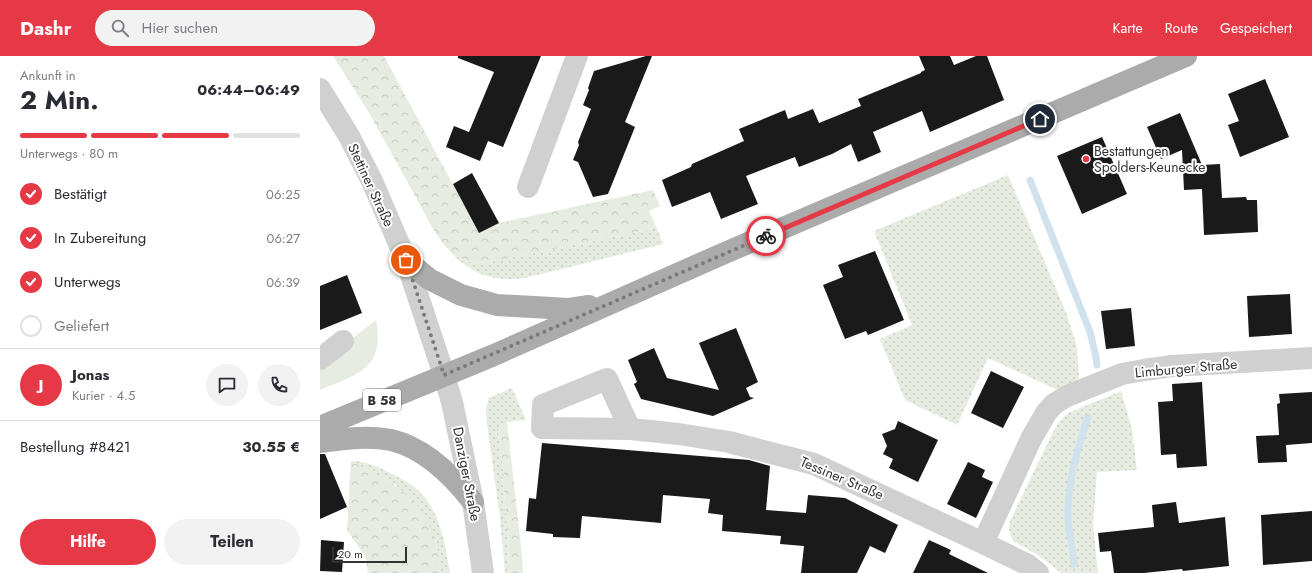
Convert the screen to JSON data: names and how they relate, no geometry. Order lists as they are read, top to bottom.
{
  "streets": {
    "main road": ["B 58"],
    "street": [
      "Stettiner Straße",
      "Limburger Straße",
      "Danziger Straße",
      "Tessiner Straße"
    ]
  },
  "crossings": [
    ["Stettiner Straße", "B 58"],
    ["Stettiner Straße", "Danziger Straße"],
    ["Limburger Straße", "Tessiner Straße"],
    ["B 58", "Danziger Straße"]
  ],
  "places": ["Bestattungen Spolders-Keunecke"],
  "scale_bar": "20 m",
  "page": {
    "header": "Dashr",
    "search": "Hier suchen",
    "nav": ["Karte", "Route", "Gespeichert"],
    "heading": ["2 Min.", "Ankunft in", "06:44–06:49"],
    "panel": [
      "Jonas",
      "Kurier · 4.5",
      "Bestellung #8421",
      "30.55 €"
    ],
    "bar": "Unterwegs · 80 m",
    "list": [
      ["Bestätigt", "06:25"],
      ["In Zubereitung", "06:27"],
      ["Unterwegs", "06:39"],
      "Geliefert"
    ],
    "round": "J",
    "buttons": ["Hilfe", "Teilen"],
    "scale": "20 m"
  }
}
